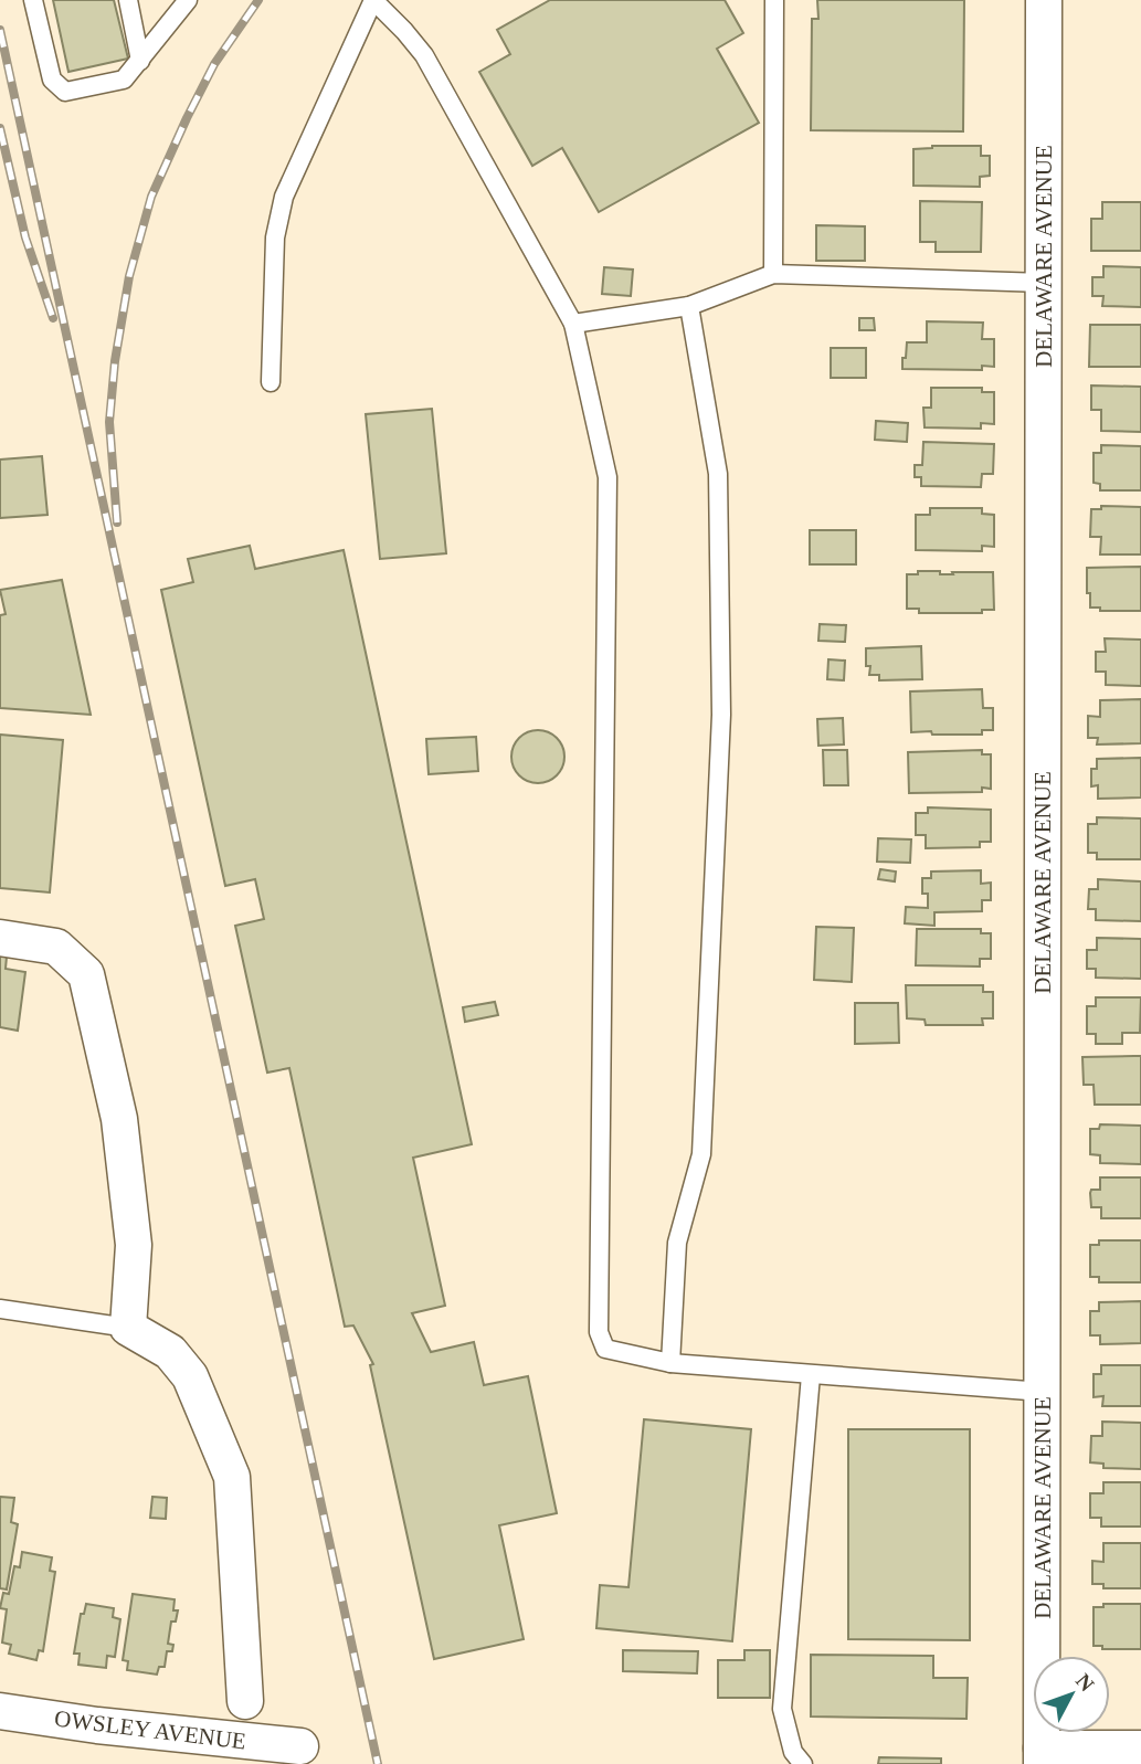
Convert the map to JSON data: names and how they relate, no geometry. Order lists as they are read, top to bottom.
{
  "streets": {
    "street": ["DELAWARE AVENUE", "OWSLEY AVENUE"]
  },
  "north": "top right"
}
